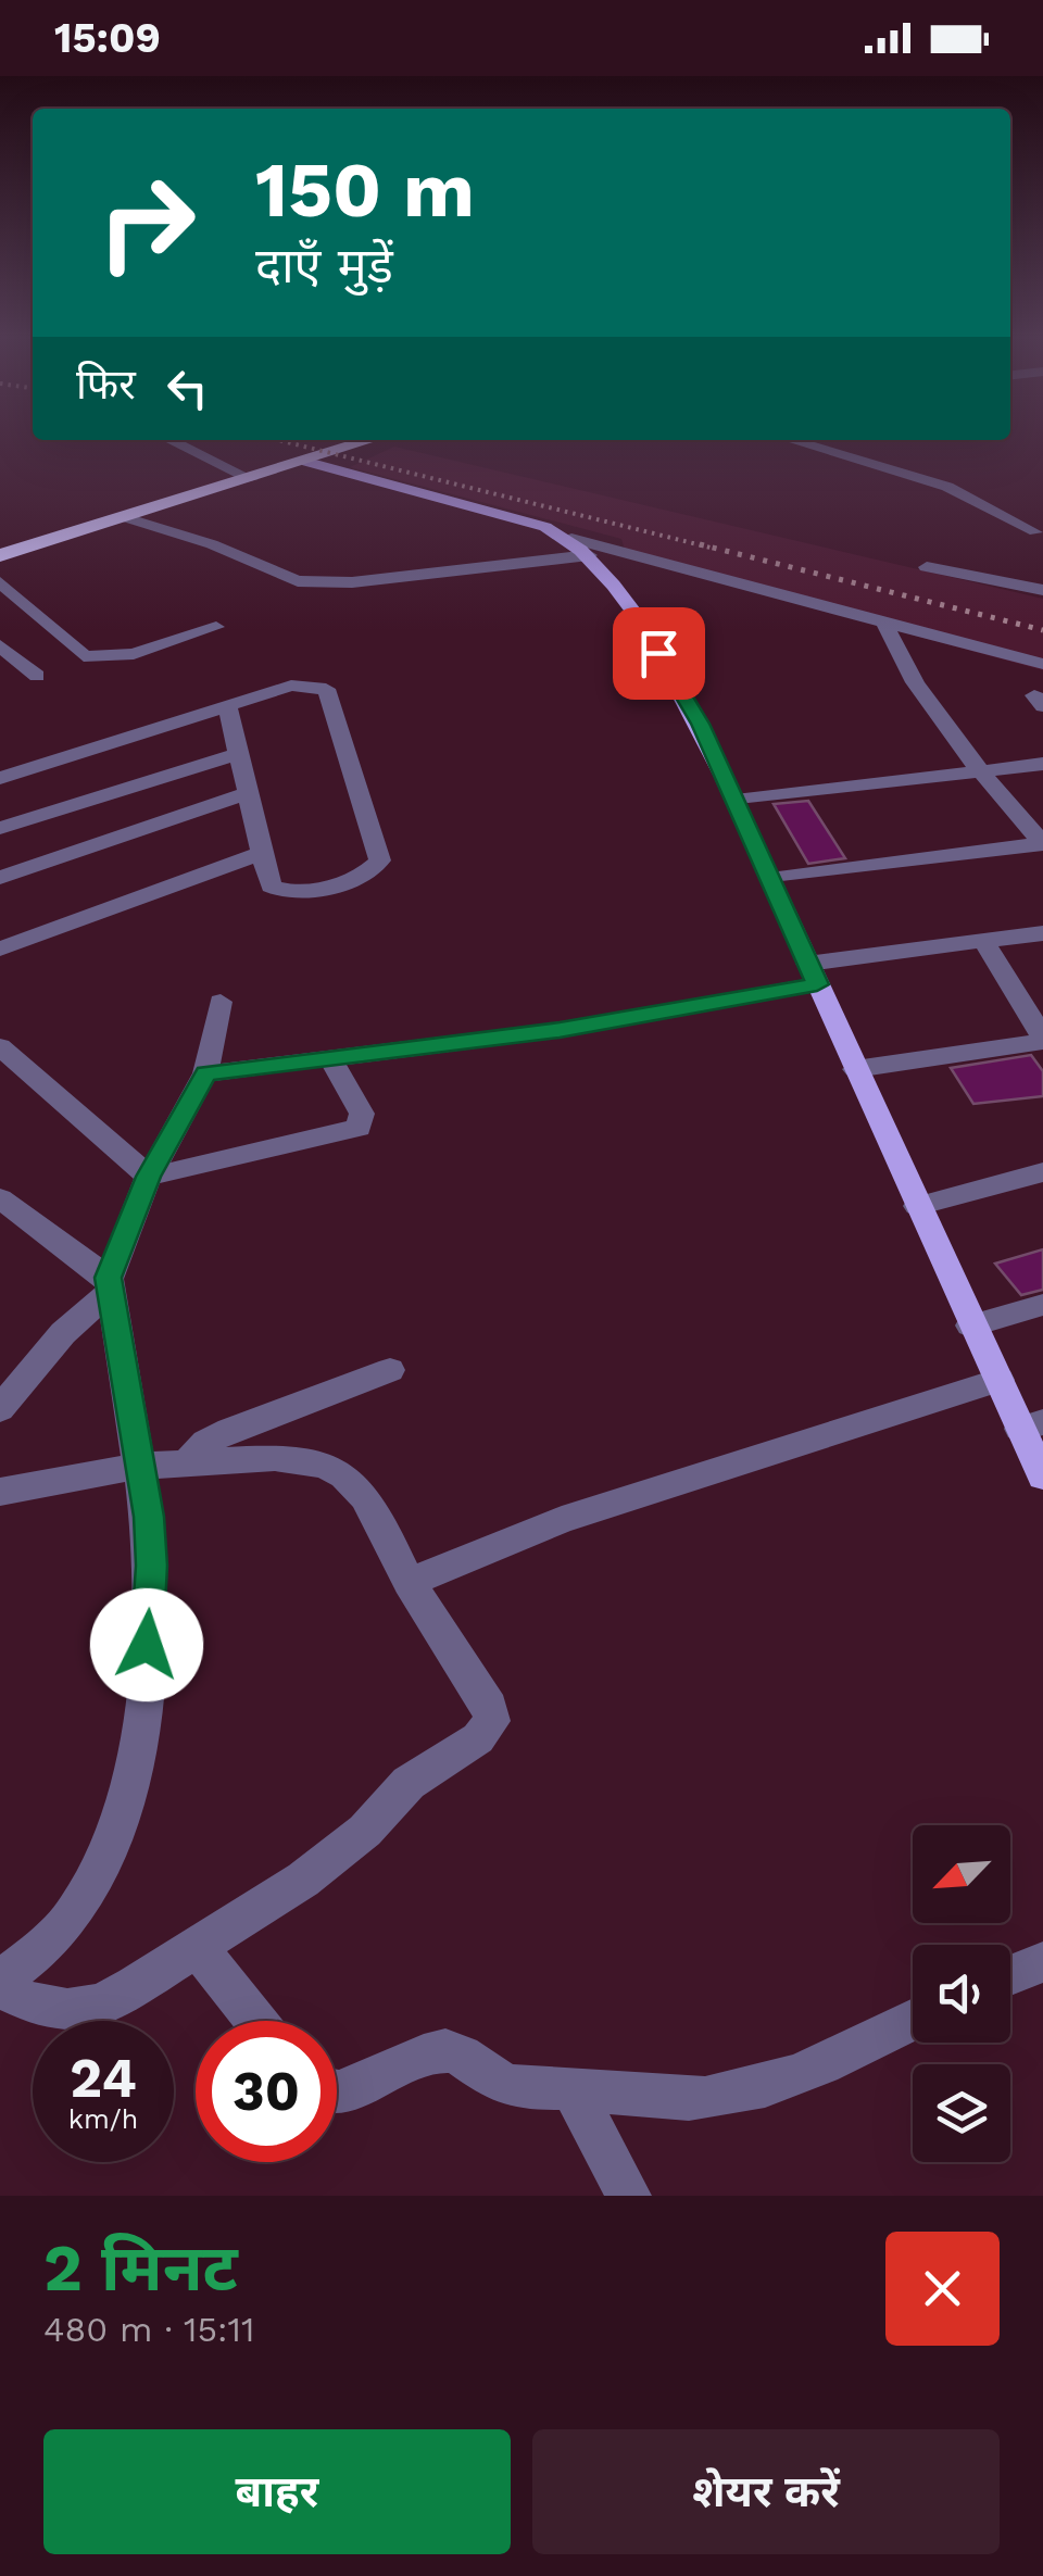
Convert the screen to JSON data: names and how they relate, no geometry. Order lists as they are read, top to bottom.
{
  "north": "bottom left",
  "page": {
    "status": "15:09",
    "turn": ["150 m", "दाएँ मुड़ें"],
    "then": "फिर",
    "speed": "24 km/h",
    "limit": "30",
    "heading": ["2 मिनट", "480 m · 15:11"],
    "buttons": ["बाहर", "शेयर करें"]
  }
}
